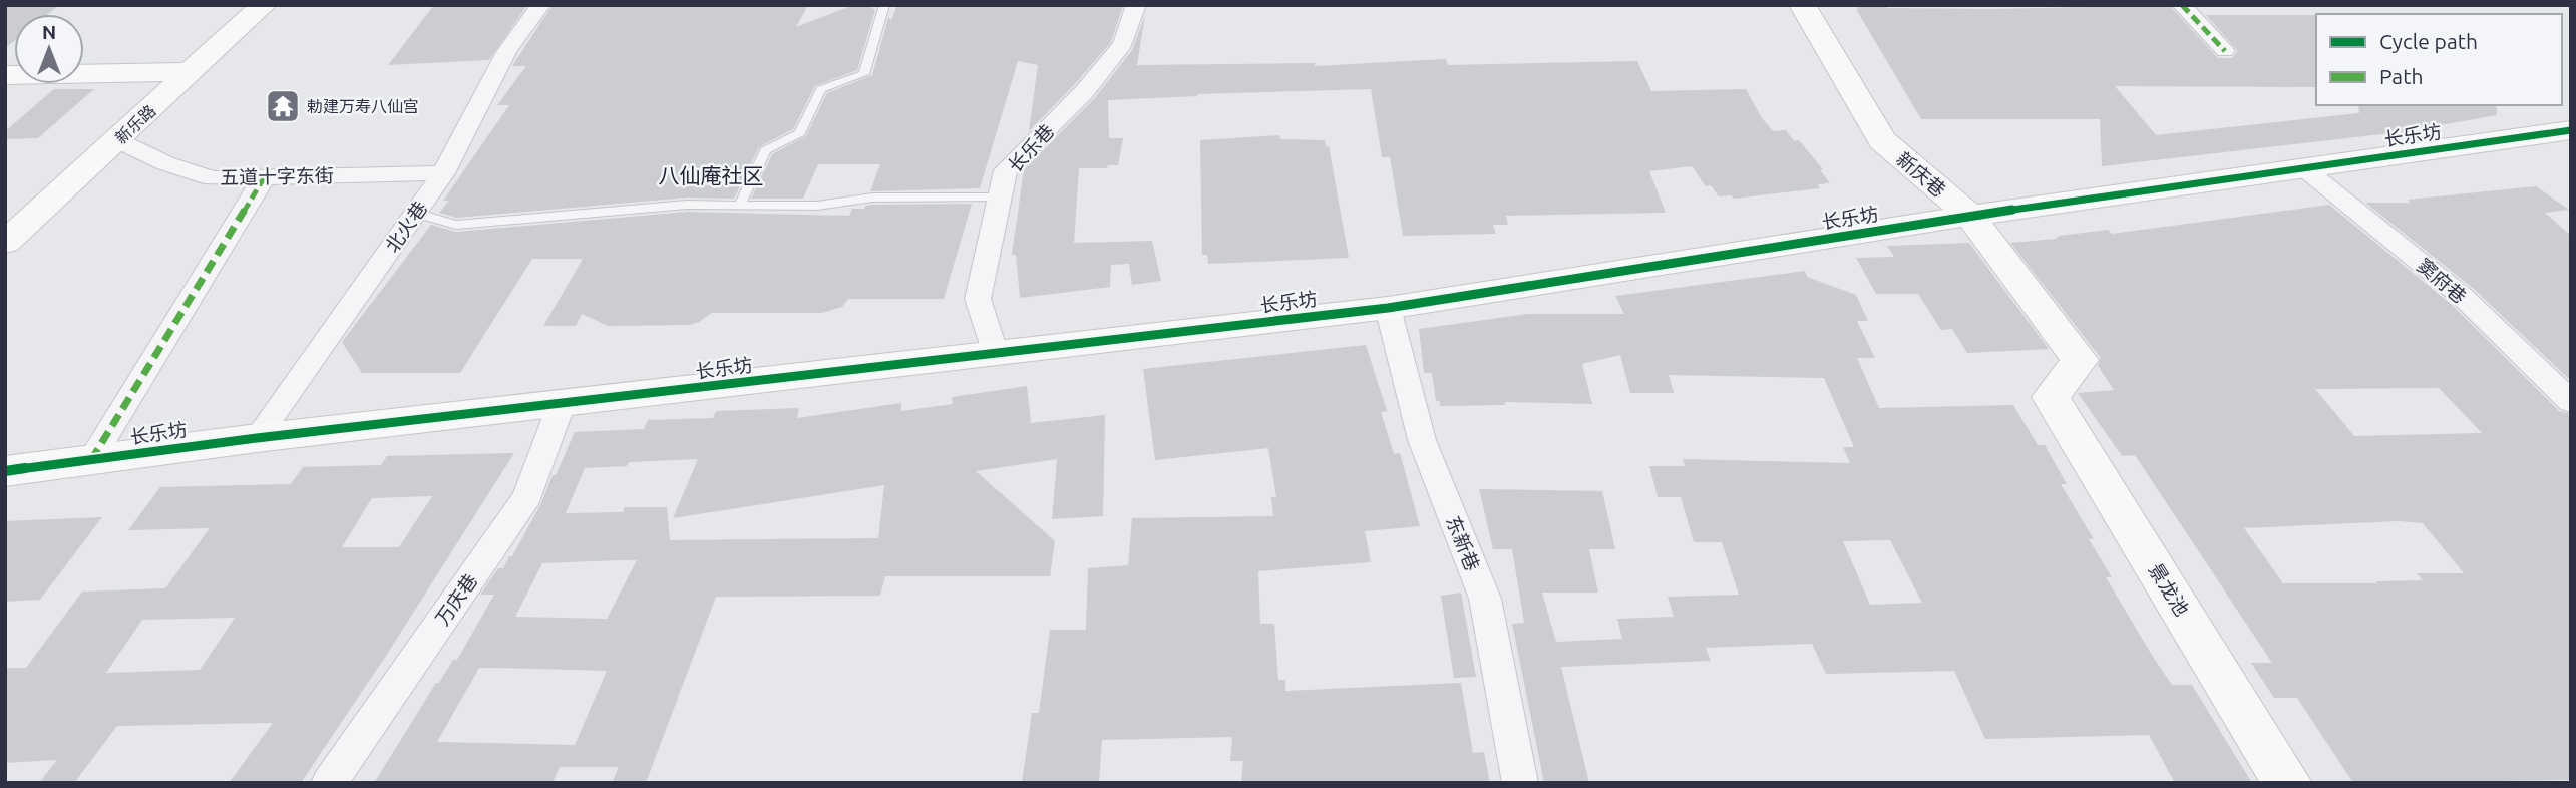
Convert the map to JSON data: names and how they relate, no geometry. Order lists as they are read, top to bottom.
{
  "streets": {
    "street": [
      "新乐路",
      "长乐坊",
      "长乐巷",
      "新庆巷",
      "五道十字东街",
      "北火巷",
      "窦府巷",
      "东新巷",
      "景龙池",
      "万庆巷"
    ]
  },
  "crossings": [
    ["新乐路", "五道十字东街"],
    ["长乐坊", "长乐巷"],
    ["长乐坊", "新庆巷"],
    ["长乐坊", "北火巷"],
    ["长乐坊", "窦府巷"],
    ["长乐坊", "东新巷"],
    ["长乐坊", "万庆巷"],
    ["新庆巷", "景龙池"],
    ["五道十字东街", "北火巷"]
  ],
  "districts": ["八仙庵社区"],
  "places": {
    "temple": ["勅建万寿八仙宫"]
  },
  "legend": ["Cycle path", "Path"],
  "north": "top"
}
